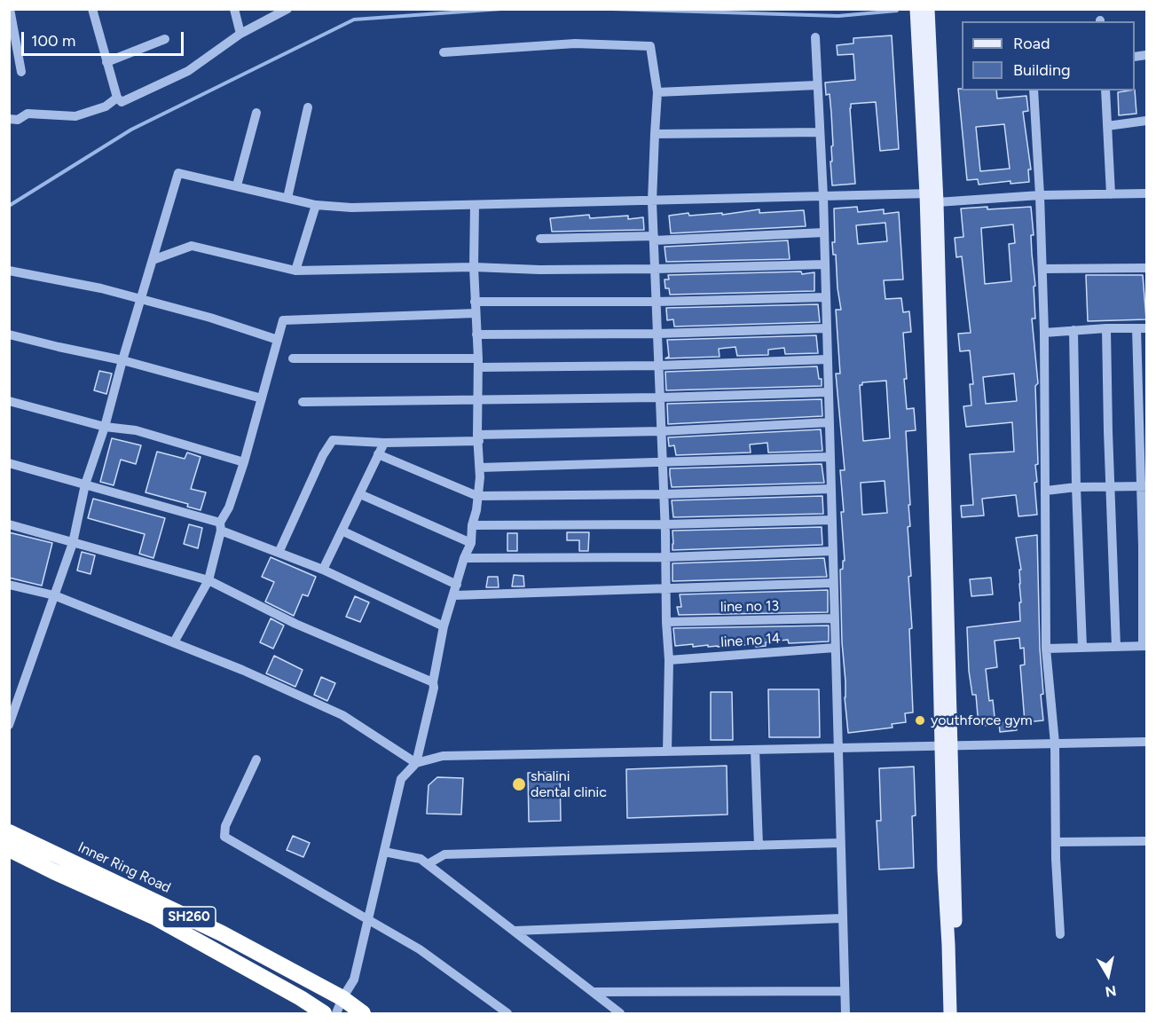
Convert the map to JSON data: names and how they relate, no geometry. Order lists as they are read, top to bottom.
{
  "streets": {
    "highway": ["Inner Ring Road", "SH260"],
    "street": ["line no 13", "line no 14"]
  },
  "places": ["youthforce gym", "shalini dental clinic"],
  "legend": ["Road", "Building"],
  "scale_bar": "100 m",
  "north": "bottom"
}
